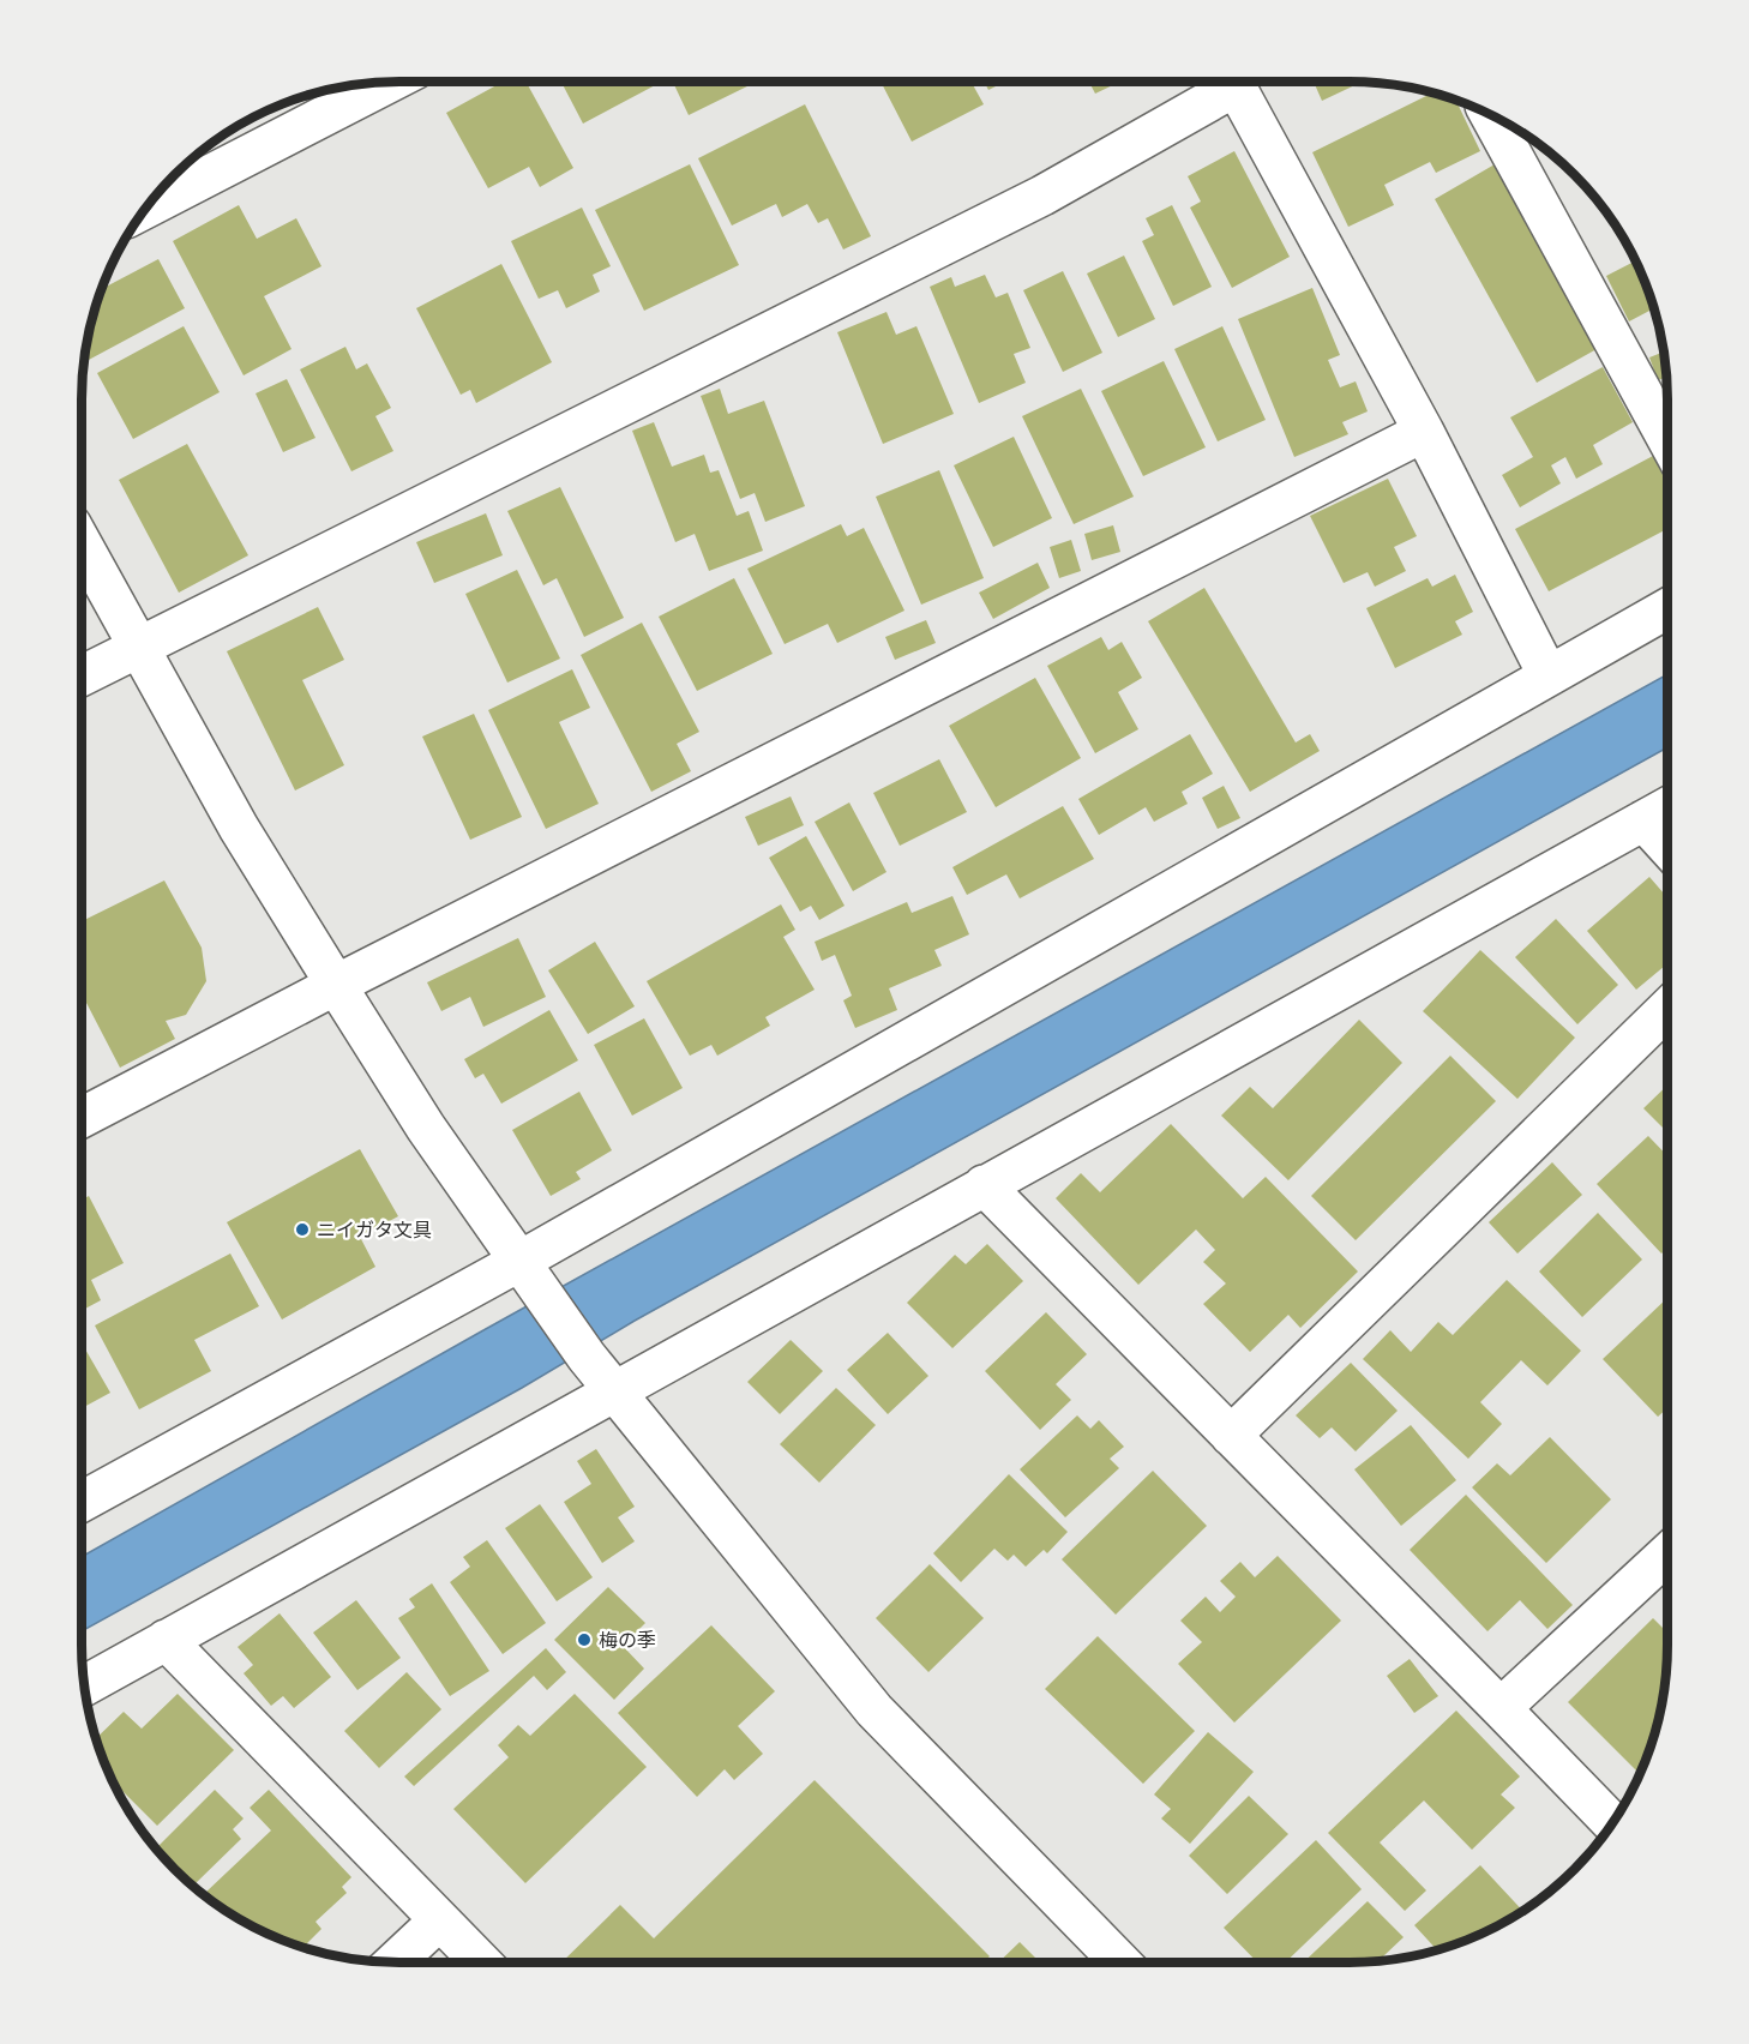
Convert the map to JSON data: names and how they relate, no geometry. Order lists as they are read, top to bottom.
{
  "places": ["ニイガタ文具", "梅の季"]
}
